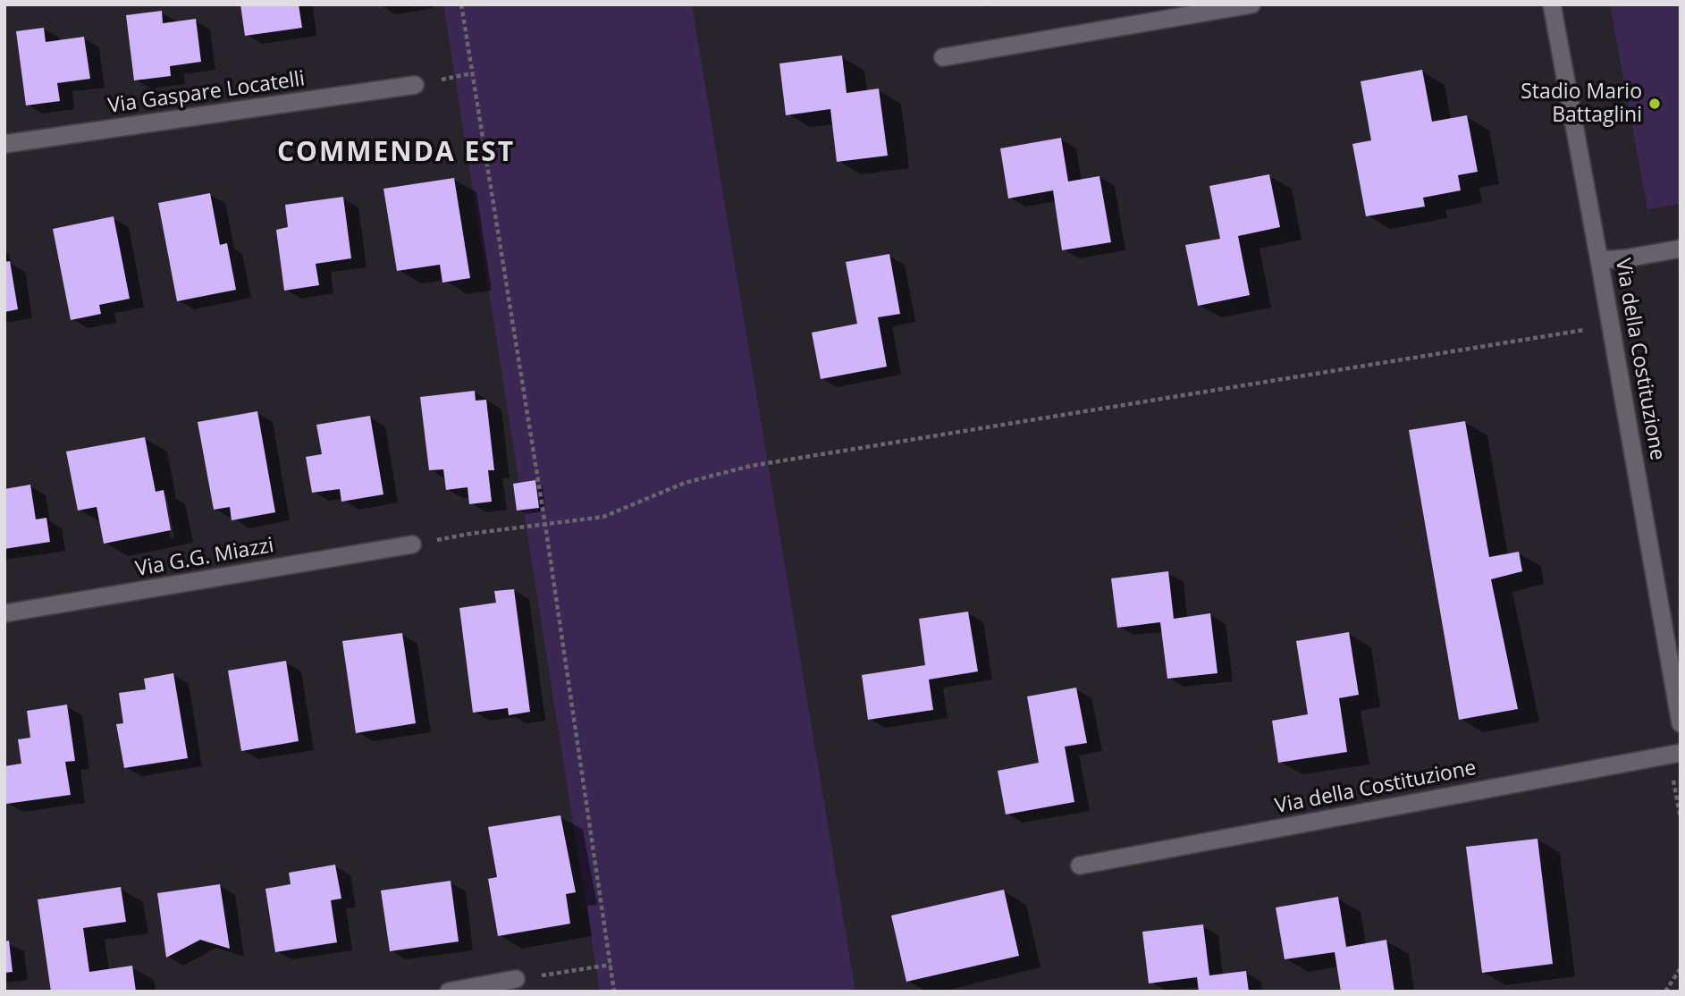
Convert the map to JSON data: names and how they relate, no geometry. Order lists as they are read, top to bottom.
{
  "streets": {
    "street": ["Via Gaspare Locatelli", "Via della Costituzione", "Via G.G. Miazzi"]
  },
  "districts": ["COMMENDA EST"],
  "places": ["Stadio Mario Battaglini"]
}
